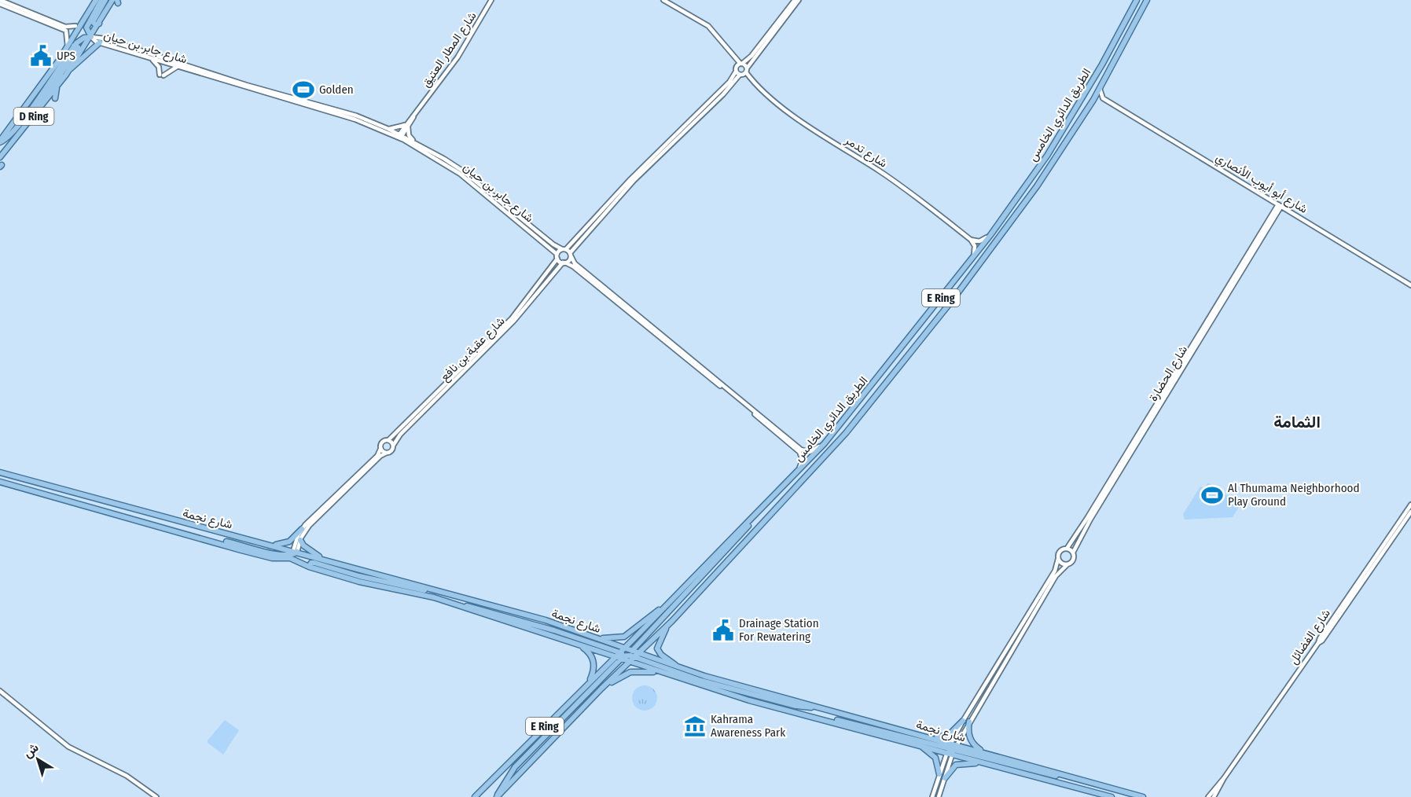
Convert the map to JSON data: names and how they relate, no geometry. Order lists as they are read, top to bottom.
{
  "streets": {
    "main road": [
      "الطريق الدائري الخامس",
      "D Ring",
      "E Ring",
      "شارع نجمة"
    ],
    "street": [
      "شارع جابر بن حيان",
      "شارع المطار العتيق",
      "شارع تدمر",
      "شارع أبو أيوب الأنصاري",
      "شارع عقبة بن نافع",
      "شارع الحضارة",
      "شارع الفضائل"
    ]
  },
  "crossings": [
    ["شارع جابر بن حيان", "شارع المطار العتيق"],
    ["شارع جابر بن حيان", "D Ring"],
    ["شارع جابر بن حيان", "شارع عقبة بن نافع"],
    ["الطريق الدائري الخامس", "شارع نجمة"],
    ["شارع أبو أيوب الأنصاري", "شارع الحضارة"],
    ["E Ring", "شارع نجمة"]
  ],
  "districts": ["الثمامة"],
  "places": {
    "public building": ["UPS", "Drainage Station For Rewatering"],
    "sports": ["Golden", "Al Thumama Neighborhood Play Ground"],
    "museum": ["Kahrama Awareness Park"]
  },
  "north": "top left"
}
